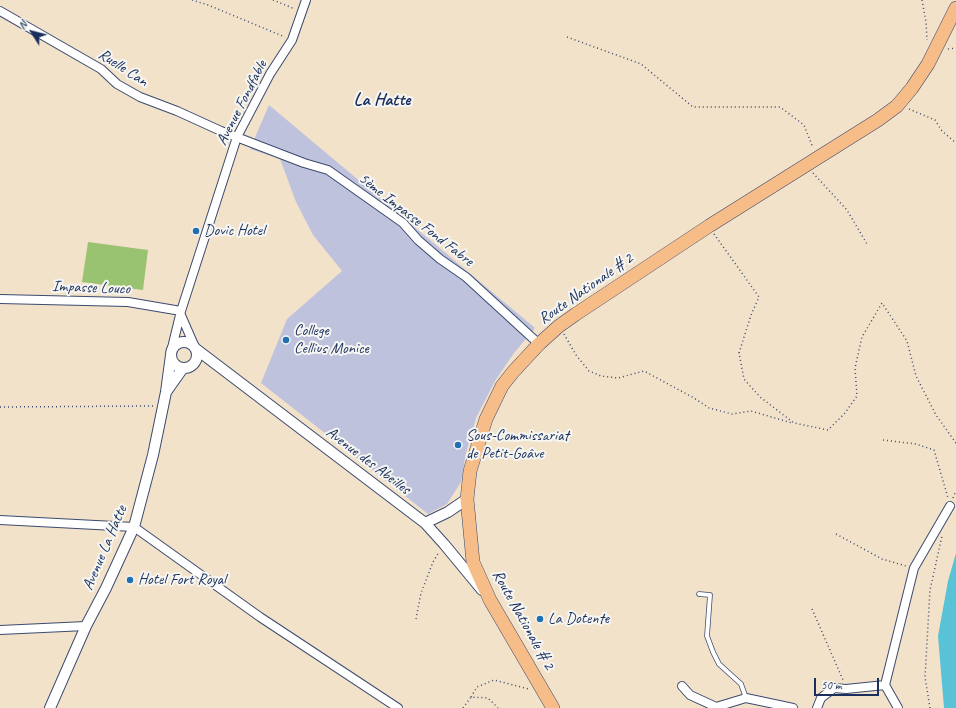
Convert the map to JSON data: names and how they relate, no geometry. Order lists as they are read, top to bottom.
{
  "streets": {
    "main road": ["Route Nationale # 2"],
    "street": [
      "Ruelle Can",
      "Avenue Fondfable",
      "5ème Impasse Fond Fabre",
      "Impasse Louco",
      "Avenue des Abeilles",
      "Avenue La Hatte"
    ]
  },
  "crossings": [
    ["Ruelle Can", "Avenue Fondfable"],
    ["Ruelle Can", "5ème Impasse Fond Fabre"],
    ["Avenue Fondfable", "5ème Impasse Fond Fabre"],
    ["Avenue Fondfable", "Impasse Louco"],
    ["Avenue Fondfable", "Avenue des Abeilles"],
    ["Avenue Fondfable", "Avenue La Hatte"],
    ["5ème Impasse Fond Fabre", "Route Nationale # 2"],
    ["Route Nationale # 2", "Avenue des Abeilles"],
    ["Avenue des Abeilles", "Avenue La Hatte"]
  ],
  "districts": ["La Hatte"],
  "places": [
    "Dovic Hotel",
    "College Cellius Monice",
    "Sous-Commissariat de Petit-Goâve",
    "Hotel Fort Royal",
    "La Dotente"
  ],
  "scale_bar": "50 m",
  "north": "top left"
}
